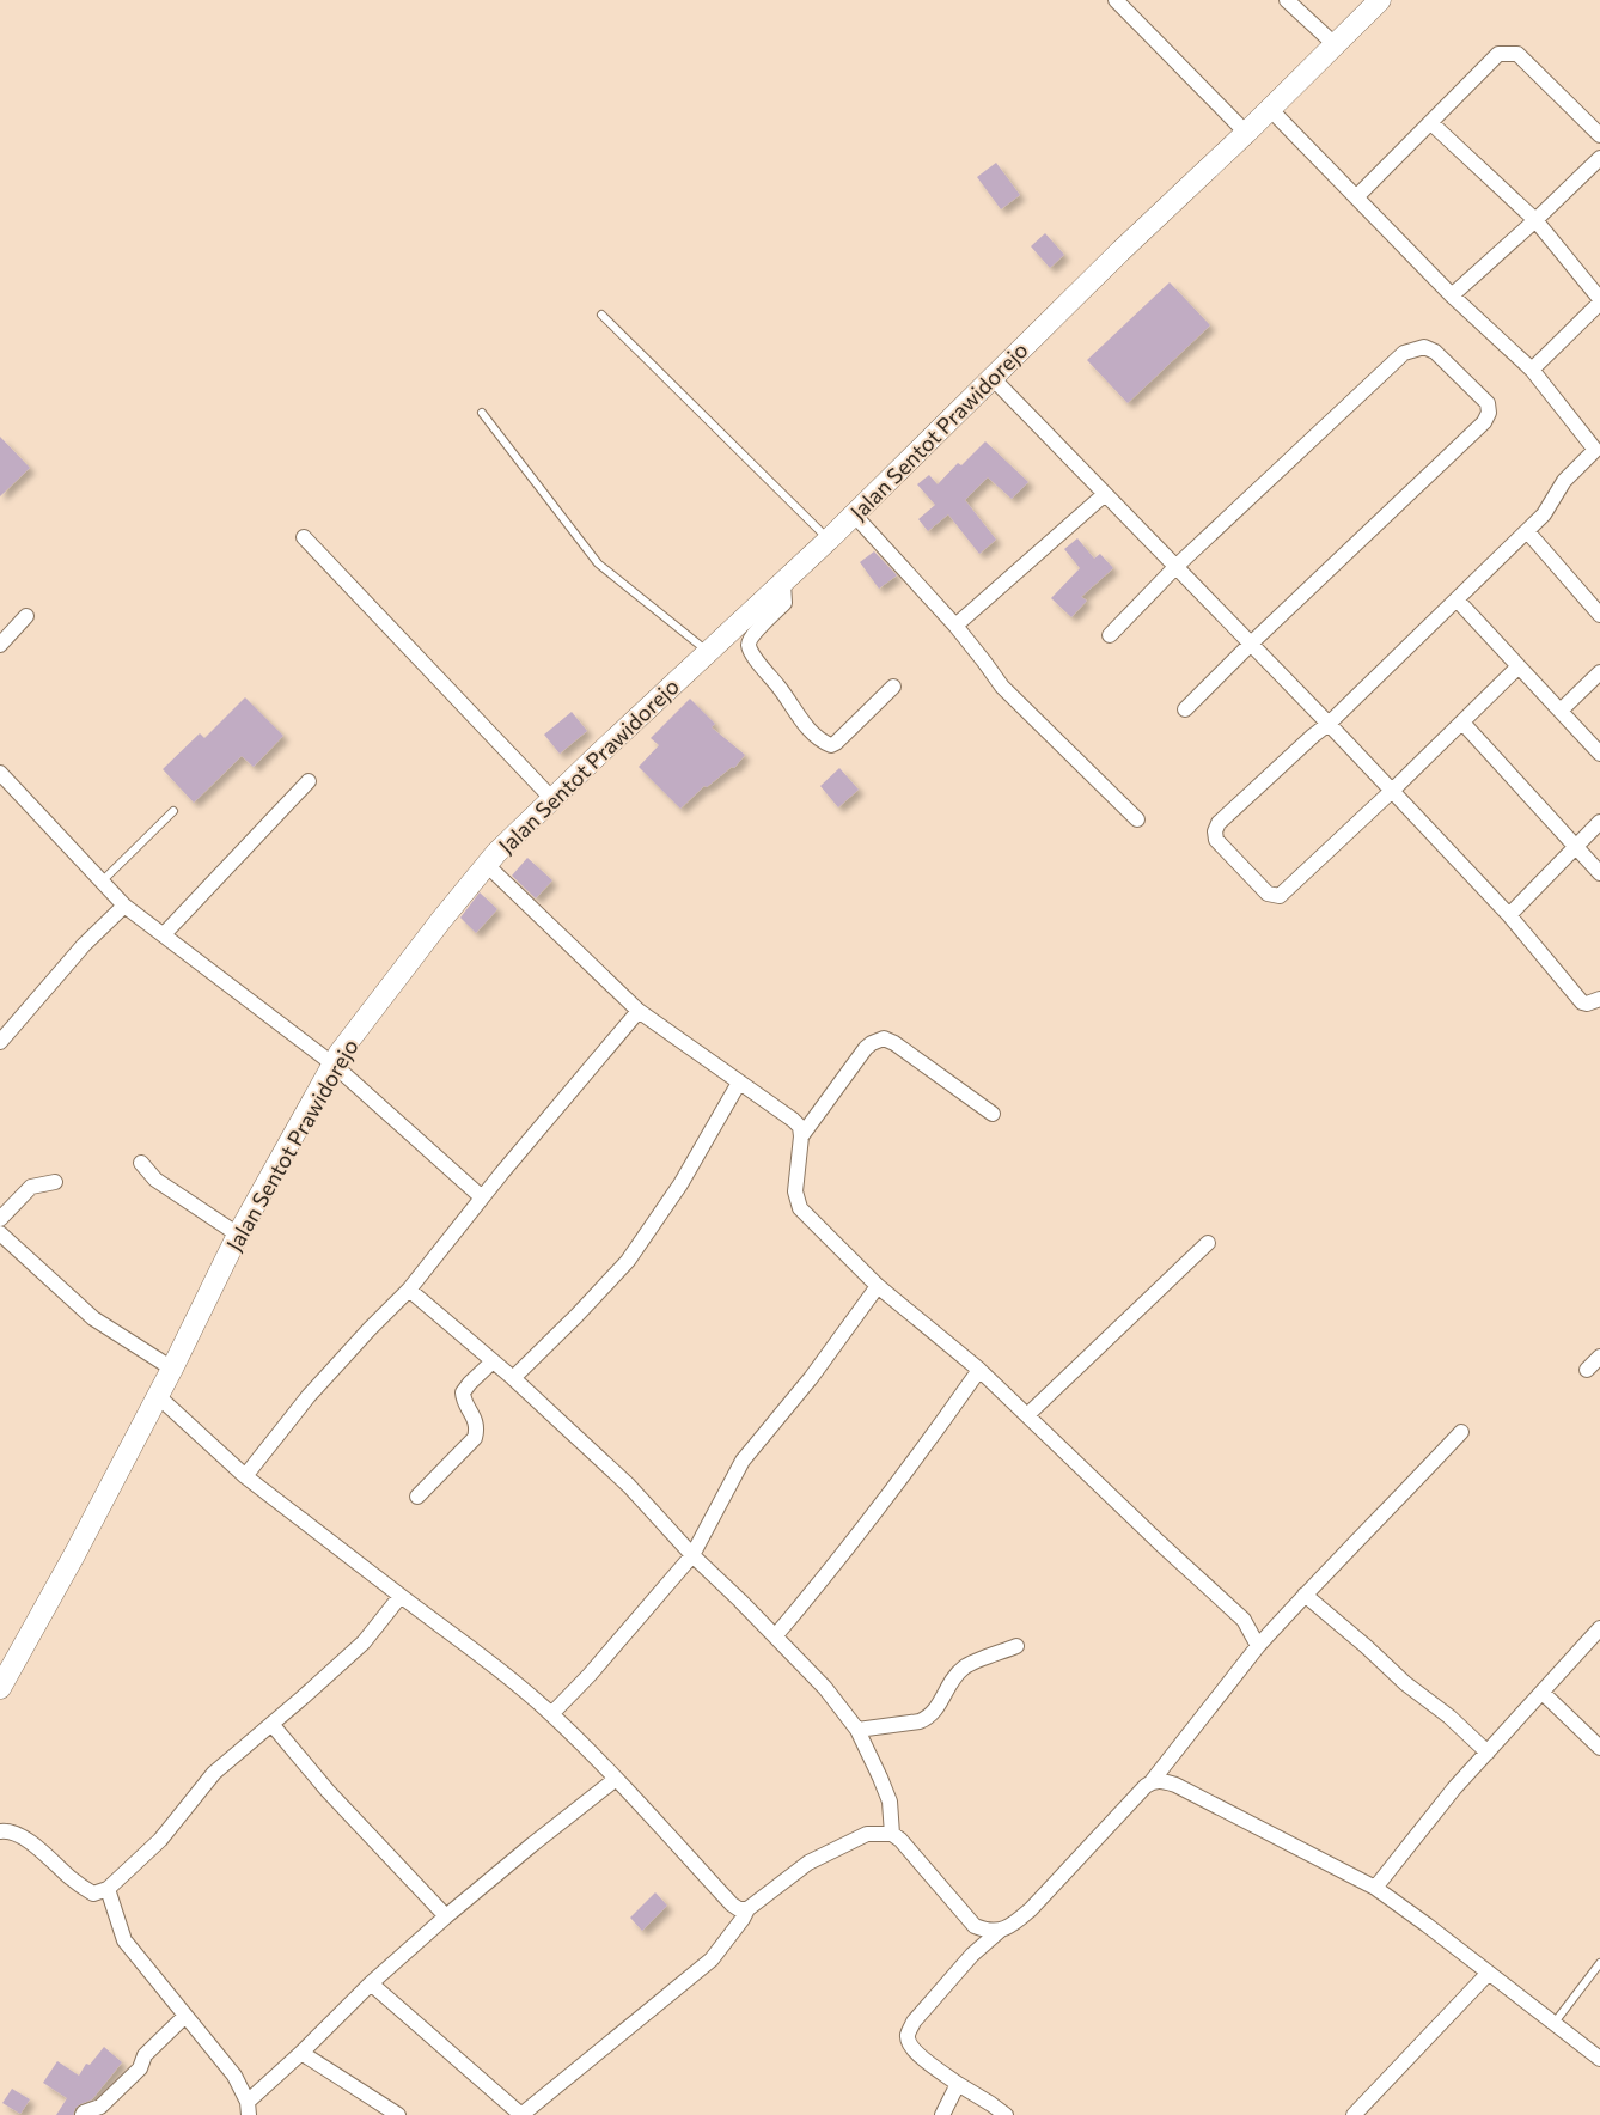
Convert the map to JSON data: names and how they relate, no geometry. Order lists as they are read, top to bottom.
{
  "streets": {
    "main road": ["Jalan Sentot Prawidorejo"]
  }
}
